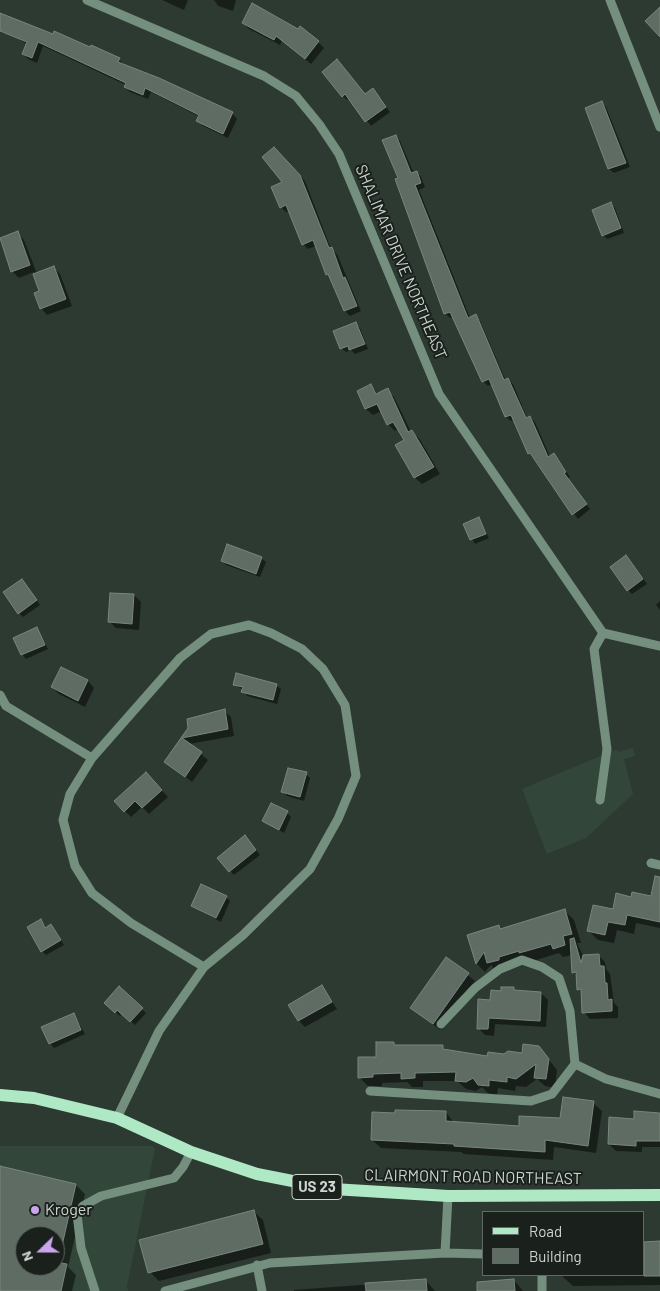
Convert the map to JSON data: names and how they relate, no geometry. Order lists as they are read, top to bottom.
{
  "streets": {
    "main road": ["CLAIRMONT ROAD NORTHEAST", "US 23"],
    "street": ["SHALIMAR DRIVE NORTHEAST"]
  },
  "places": ["Kroger"],
  "legend": ["Road", "Building"],
  "north": "left"
}
